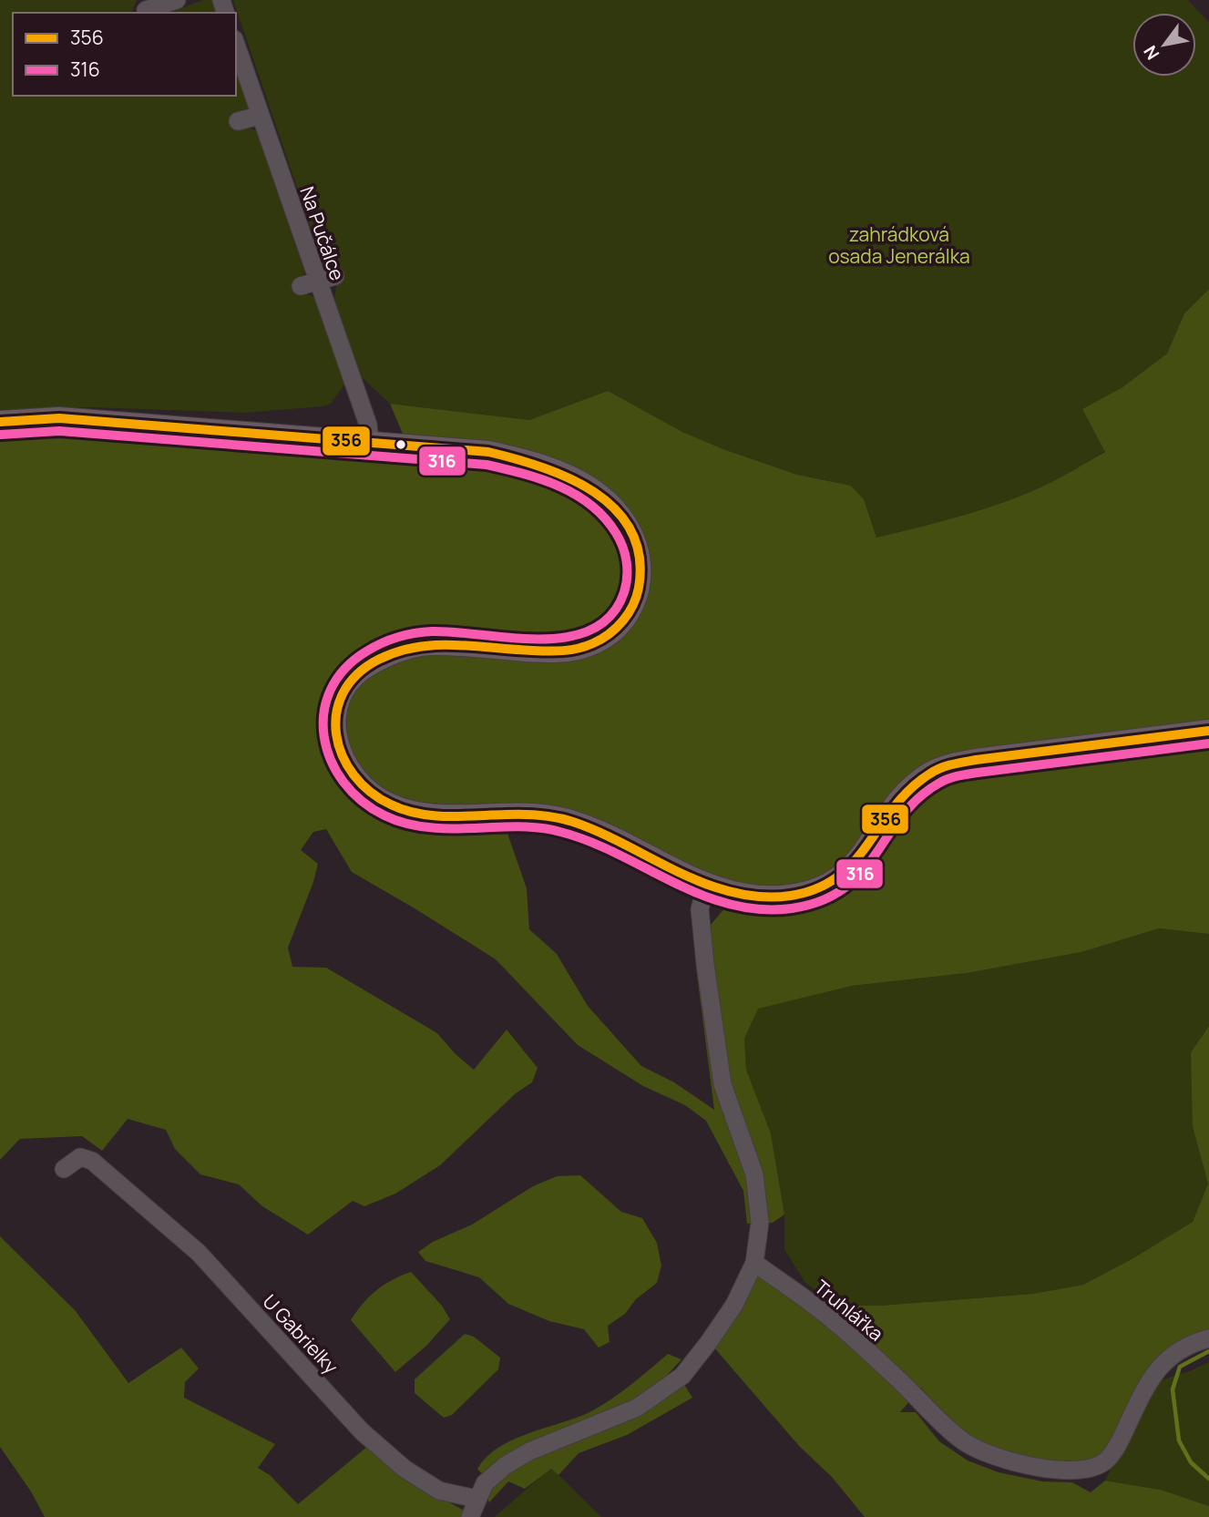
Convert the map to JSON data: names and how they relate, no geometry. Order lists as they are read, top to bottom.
{
  "streets": {
    "street": ["Na Pučálce", "Truhlářka", "U Gabrielky"]
  },
  "parks": ["zahrádková osada Jenerálka"],
  "lines": ["transit line 356", "transit line 316"],
  "legend": ["356", "316"],
  "north": "bottom left"
}
